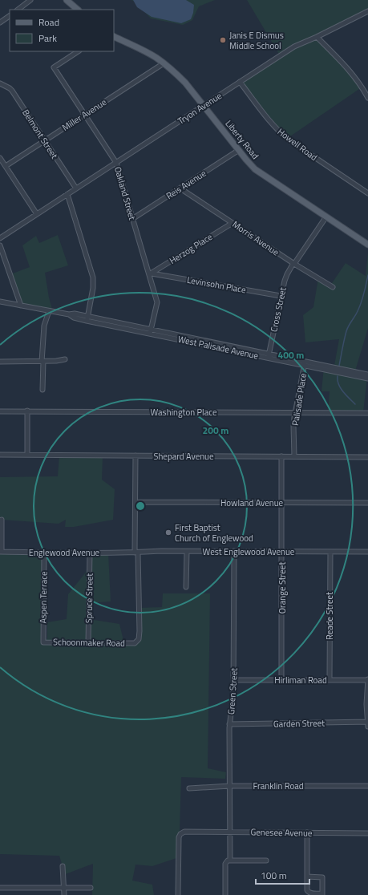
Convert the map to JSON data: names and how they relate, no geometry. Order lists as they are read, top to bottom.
{
  "streets": {
    "main road": ["Liberty Road"],
    "street": [
      "Tryon Avenue",
      "Miller Avenue",
      "Belmont Street",
      "Howell Road",
      "Reis Avenue",
      "Oakland Street",
      "Morris Avenue",
      "Herzog Place",
      "Levinsohn Place",
      "Cross Street",
      "West Palisade Avenue",
      "Palisade Place",
      "Washington Place",
      "Shepard Avenue",
      "Howland Avenue",
      "West Englewood Avenue",
      "Englewood Avenue",
      "Orange Street",
      "Aspen Terrace",
      "Spruce Street",
      "Reade Street",
      "Schoonmaker Road",
      "Hirliman Road",
      "Green Street",
      "Garden Street",
      "Franklin Road",
      "Genesee Avenue"
    ]
  },
  "crossings": [
    ["Tryon Avenue", "Belmont Street"],
    ["Tryon Avenue", "Liberty Road"],
    ["Tryon Avenue", "Howell Road"],
    ["Tryon Avenue", "Oakland Street"],
    ["Miller Avenue", "Belmont Street"],
    ["Miller Avenue", "Liberty Road"],
    ["Miller Avenue", "Oakland Street"],
    ["Liberty Road", "Reis Avenue"],
    ["Liberty Road", "Cross Street"],
    ["Reis Avenue", "Oakland Street"],
    ["Reis Avenue", "Morris Avenue"],
    ["Oakland Street", "Herzog Place"],
    ["Oakland Street", "Levinsohn Place"],
    ["Oakland Street", "West Palisade Avenue"],
    ["Morris Avenue", "Herzog Place"],
    ["Morris Avenue", "Cross Street"],
    ["Herzog Place", "Levinsohn Place"],
    ["Levinsohn Place", "Cross Street"],
    ["Cross Street", "West Palisade Avenue"],
    ["West Palisade Avenue", "Palisade Place"],
    ["Palisade Place", "Washington Place"],
    ["Palisade Place", "Shepard Avenue"],
    ["Shepard Avenue", "Orange Street"],
    ["Howland Avenue", "Orange Street"],
    ["West Englewood Avenue", "Englewood Avenue"],
    ["West Englewood Avenue", "Orange Street"],
    ["West Englewood Avenue", "Reade Street"],
    ["West Englewood Avenue", "Schoonmaker Road"],
    ["West Englewood Avenue", "Green Street"],
    ["Englewood Avenue", "Aspen Terrace"],
    ["Englewood Avenue", "Spruce Street"],
    ["Orange Street", "Hirliman Road"],
    ["Aspen Terrace", "Schoonmaker Road"],
    ["Spruce Street", "Schoonmaker Road"],
    ["Reade Street", "Hirliman Road"],
    ["Hirliman Road", "Green Street"],
    ["Green Street", "Garden Street"],
    ["Green Street", "Franklin Road"],
    ["Green Street", "Genesee Avenue"]
  ],
  "places": ["Janis E Dismus Middle School", "First Baptist Church of Englewood"],
  "legend": ["Road", "Park"],
  "scale_bar": "100 m",
  "rings": ["400 m", "200 m"]
}
